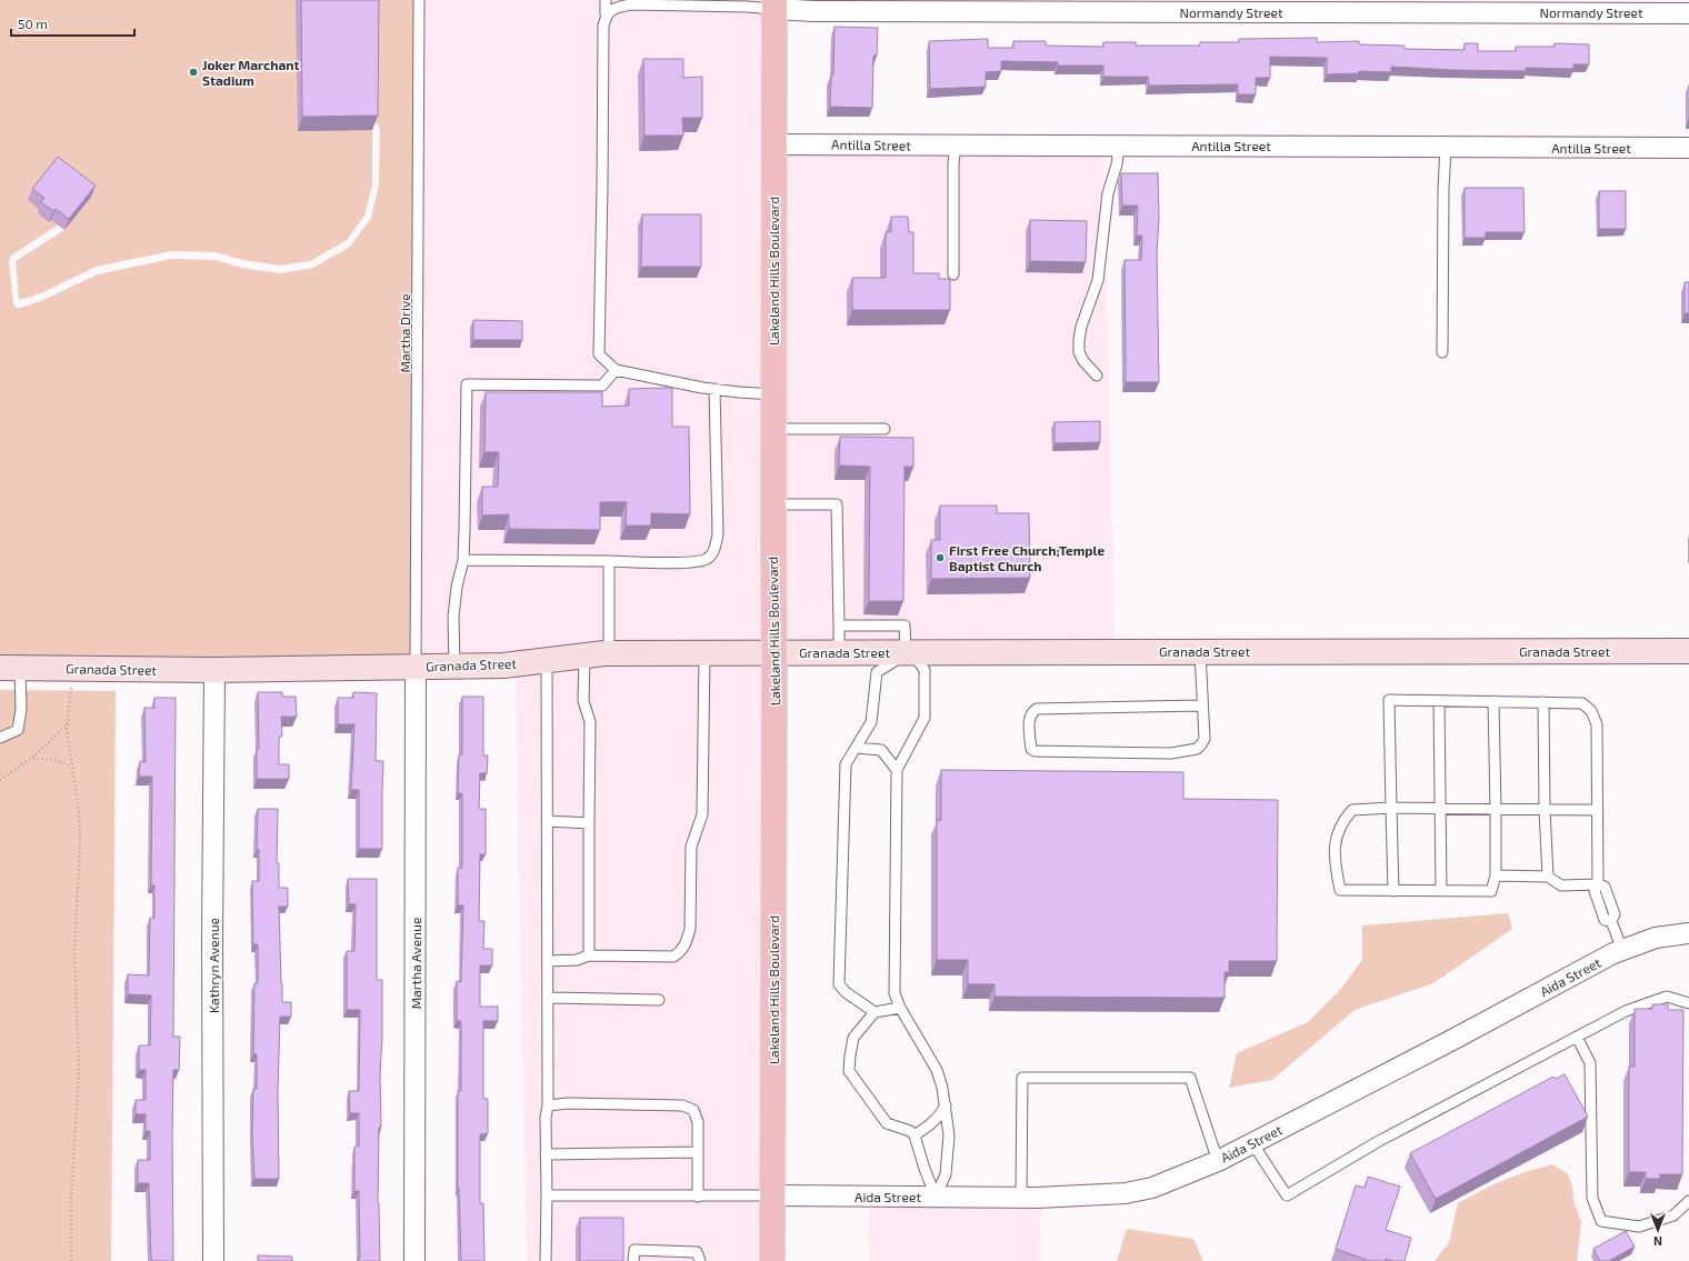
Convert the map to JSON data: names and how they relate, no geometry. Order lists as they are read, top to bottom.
{
  "streets": {
    "main road": ["Lakeland Hills Boulevard"],
    "street": [
      "Normandy Street",
      "Antilla Street",
      "Granada Street",
      "Martha Avenue",
      "Kathryn Avenue",
      "Aida Street"
    ],
    "lane": ["Martha Drive"]
  },
  "crossings": [
    ["Normandy Street", "Lakeland Hills Boulevard"],
    ["Antilla Street", "Lakeland Hills Boulevard"],
    ["Lakeland Hills Boulevard", "Granada Street"],
    ["Lakeland Hills Boulevard", "Aida Street"],
    ["Martha Drive", "Granada Street"],
    ["Martha Drive", "Martha Avenue"],
    ["Granada Street", "Martha Avenue"],
    ["Granada Street", "Kathryn Avenue"]
  ],
  "places": ["Joker Marchant Stadium", "First Free Church;Temple Baptist Church"],
  "scale_bar": "50 m",
  "north": "bottom"
}
